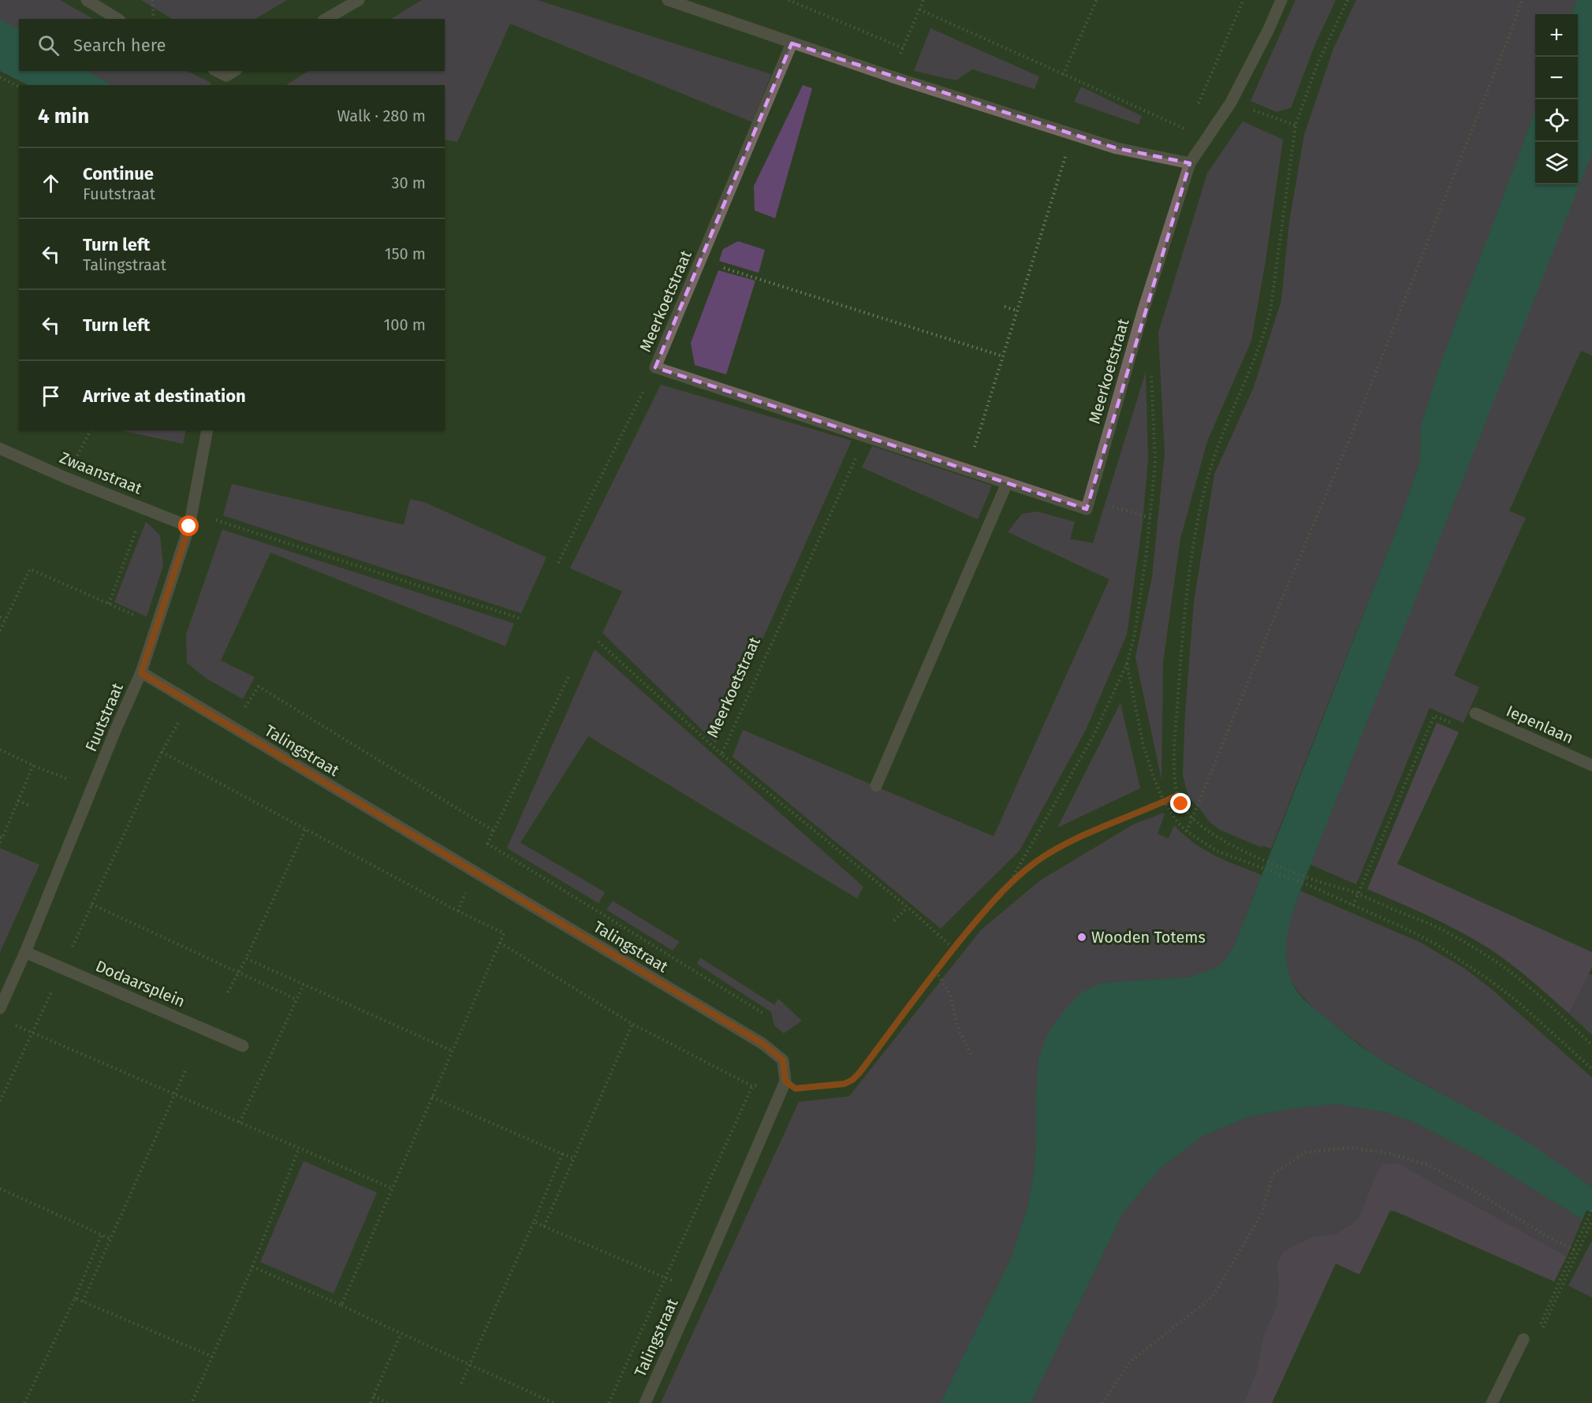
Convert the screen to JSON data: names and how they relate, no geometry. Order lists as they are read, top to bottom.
{
  "streets": {
    "street": [
      "Meerkoetstraat",
      "Zwaanstraat",
      "Fuutstraat",
      "Iepenlaan",
      "Talingstraat",
      "Dodaarsplein"
    ]
  },
  "crossings": [
    ["Zwaanstraat", "Fuutstraat"],
    ["Fuutstraat", "Talingstraat"],
    ["Fuutstraat", "Dodaarsplein"]
  ],
  "places": ["Wooden Totems"],
  "page": {
    "map_buttons": ["+", "−"],
    "search": "Search here",
    "heading": ["4 min", "Walk · 280 m"],
    "list": [
      ["Continue", "Fuutstraat", "30 m"],
      ["Turn left", "Talingstraat", "150 m"],
      ["Turn left", "100 m"],
      "Arrive at destination"
    ]
  }
}
